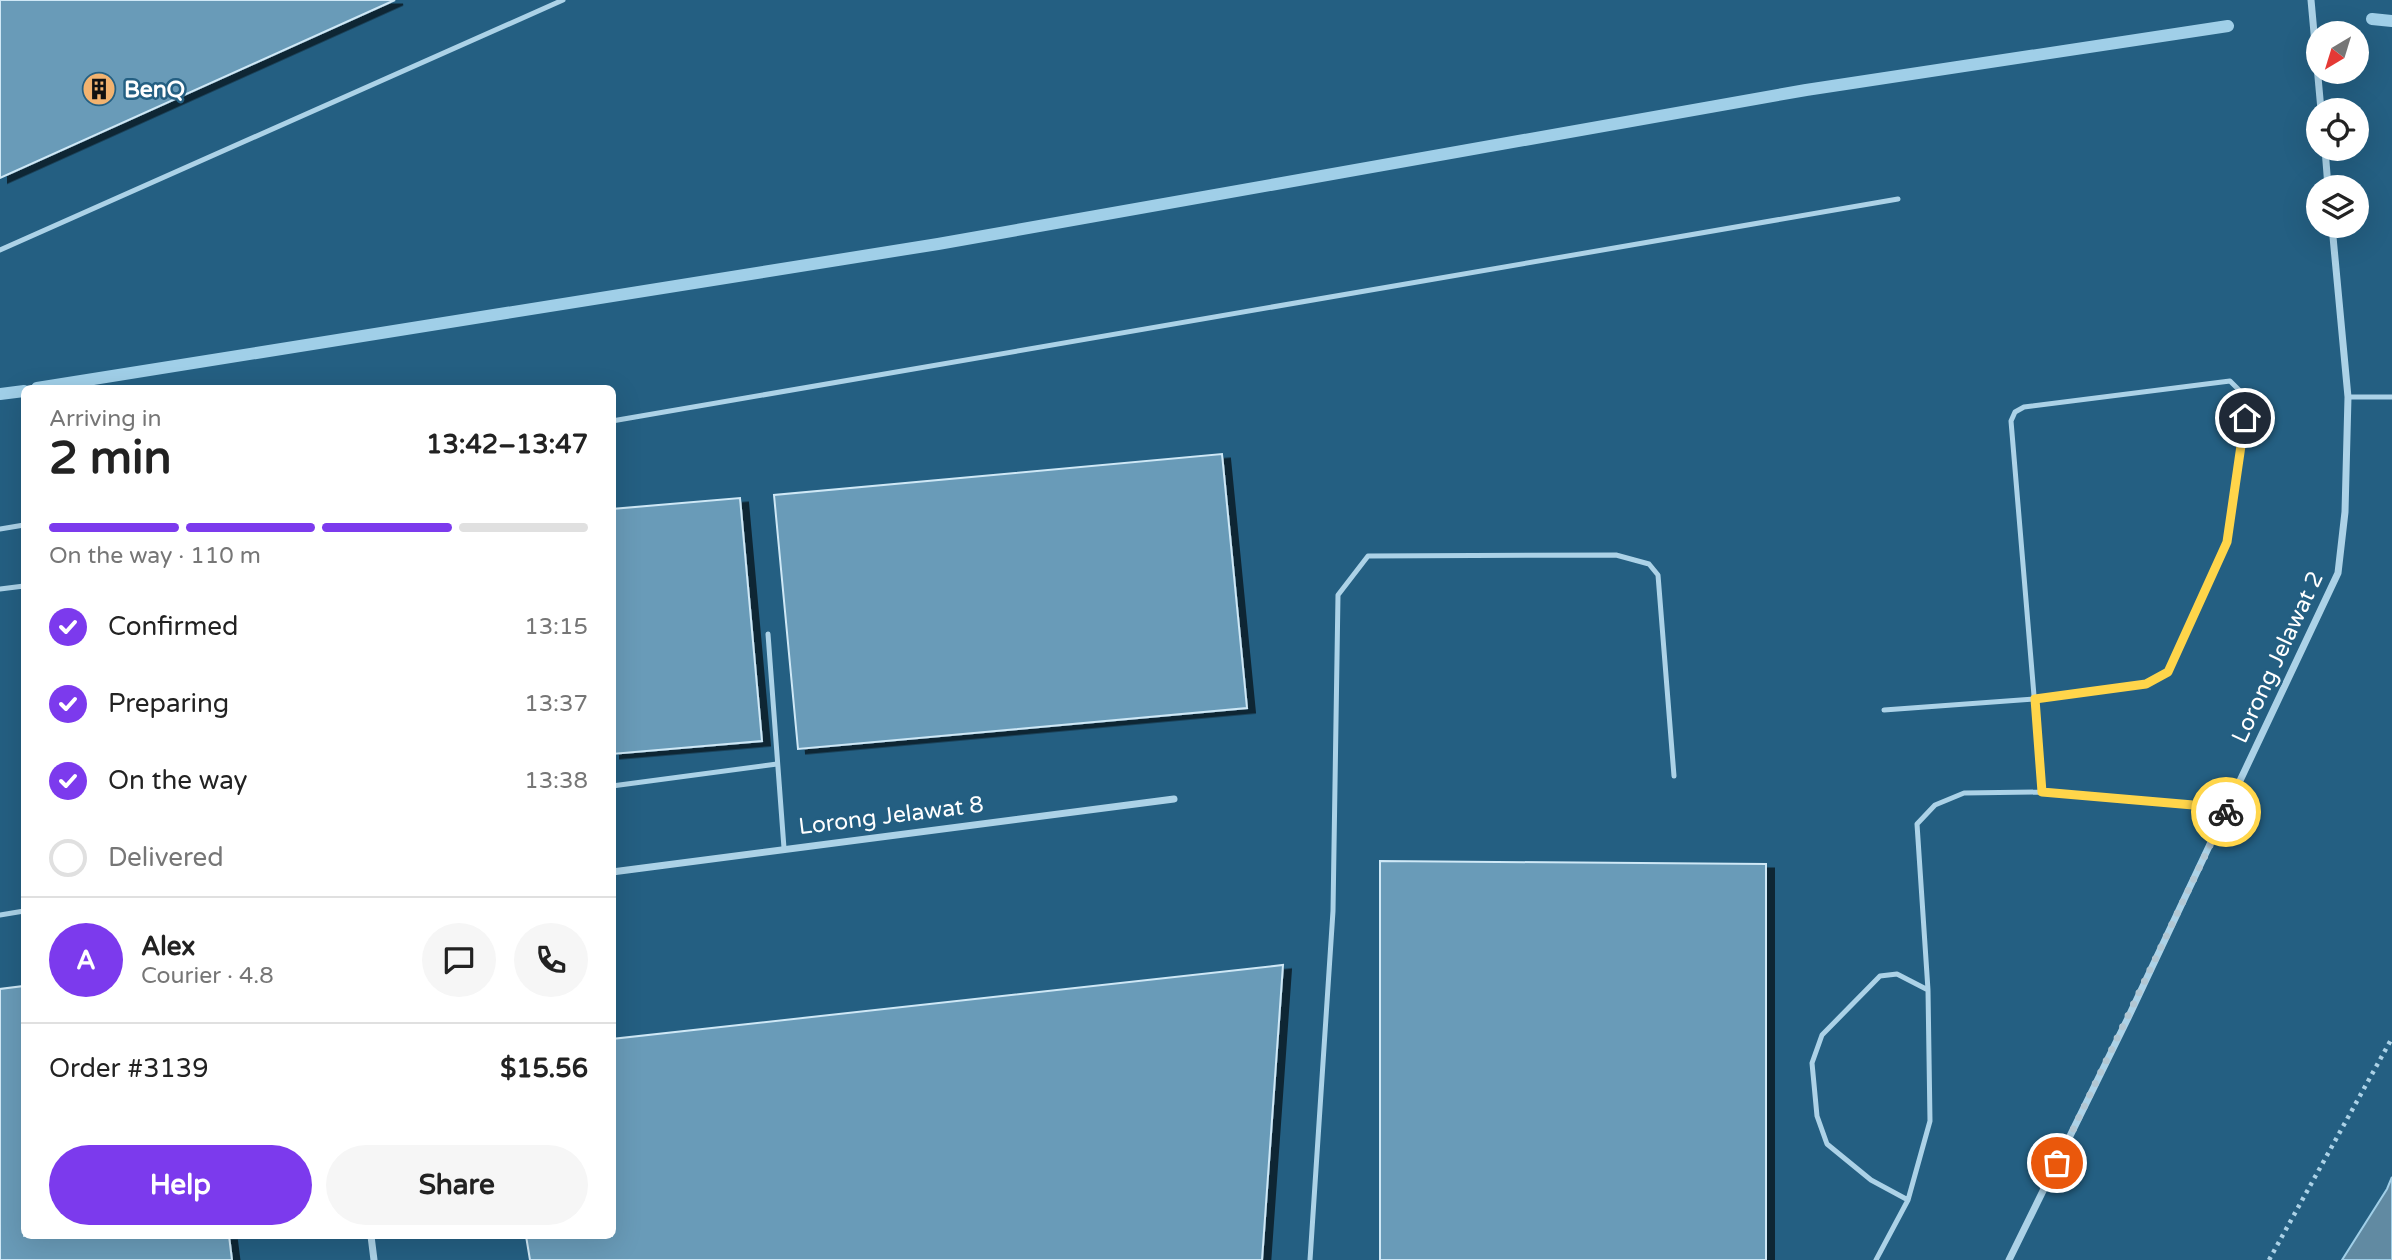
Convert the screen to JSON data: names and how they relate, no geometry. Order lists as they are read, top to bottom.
{
  "streets": {
    "street": ["Lorong Jelawat 2", "Lorong Jelawat 8"]
  },
  "places": {
    "building": ["BenQ"]
  },
  "north": "bottom left",
  "page": {
    "heading": ["2 min", "Arriving in", "13:42–13:47"],
    "panel": [
      "Alex",
      "Courier · 4.8",
      "Order #3139",
      "$15.56"
    ],
    "bar": "On the way · 110 m",
    "list": [
      ["Confirmed", "13:15"],
      ["Preparing", "13:37"],
      ["On the way", "13:38"],
      "Delivered"
    ],
    "round": "A",
    "buttons": ["Help", "Share"]
  }
}
